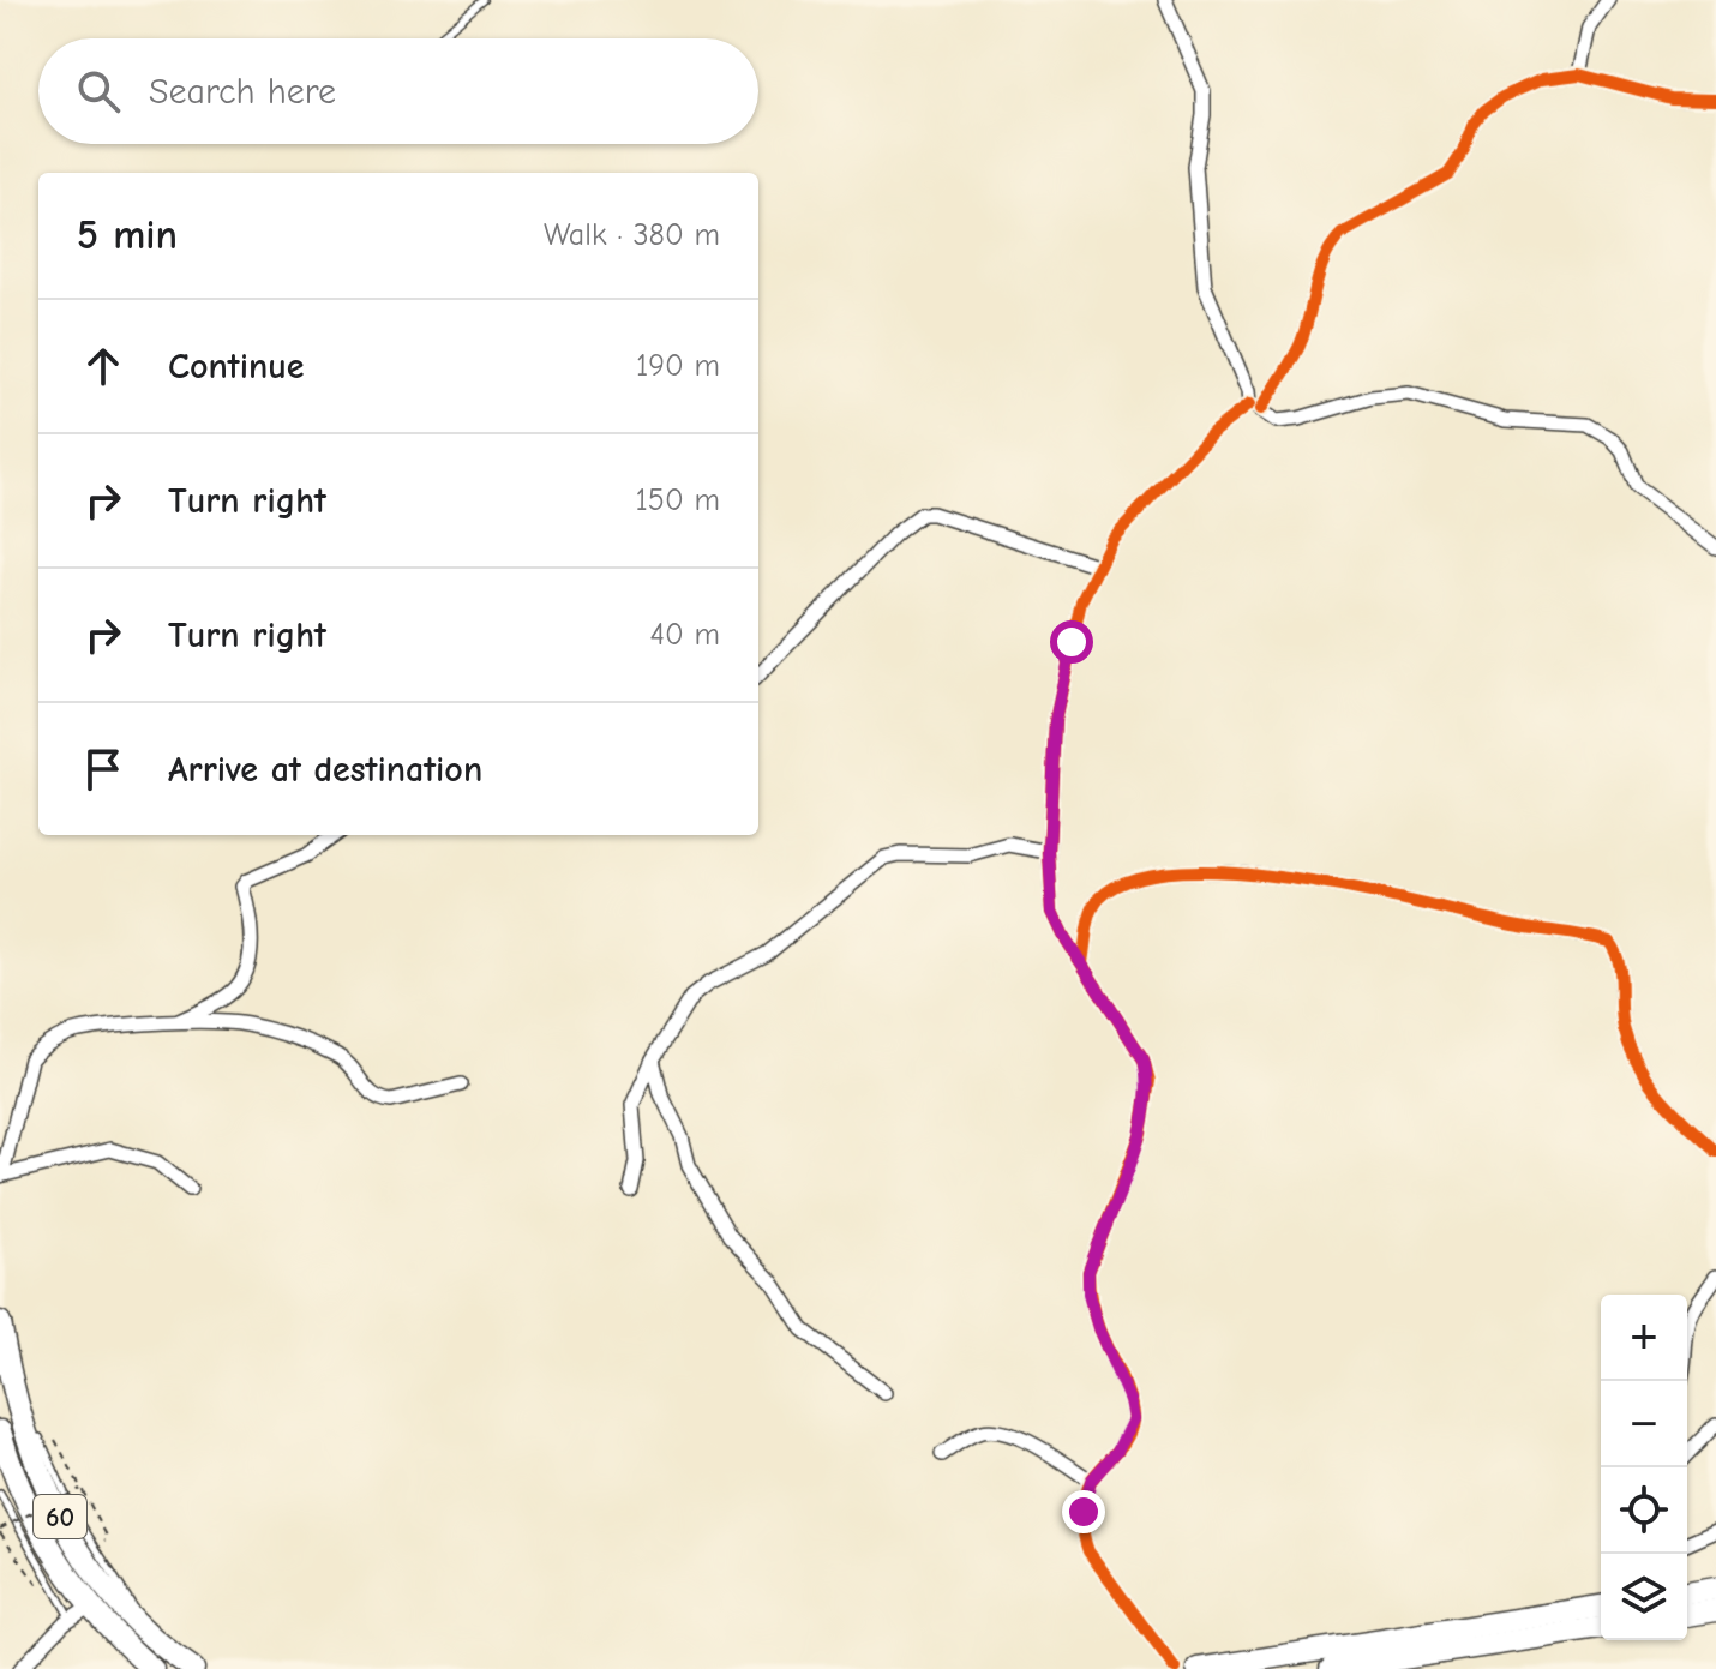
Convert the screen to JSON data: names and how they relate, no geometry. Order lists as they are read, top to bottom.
{
  "streets": {
    "highway": ["60"]
  },
  "page": {
    "search": "Search here",
    "heading": ["5 min", "Walk · 380 m"],
    "list": [
      ["Continue", "190 m"],
      ["Turn right", "150 m"],
      ["Turn right", "40 m"],
      "Arrive at destination"
    ],
    "map_buttons": ["+", "−"]
  }
}
